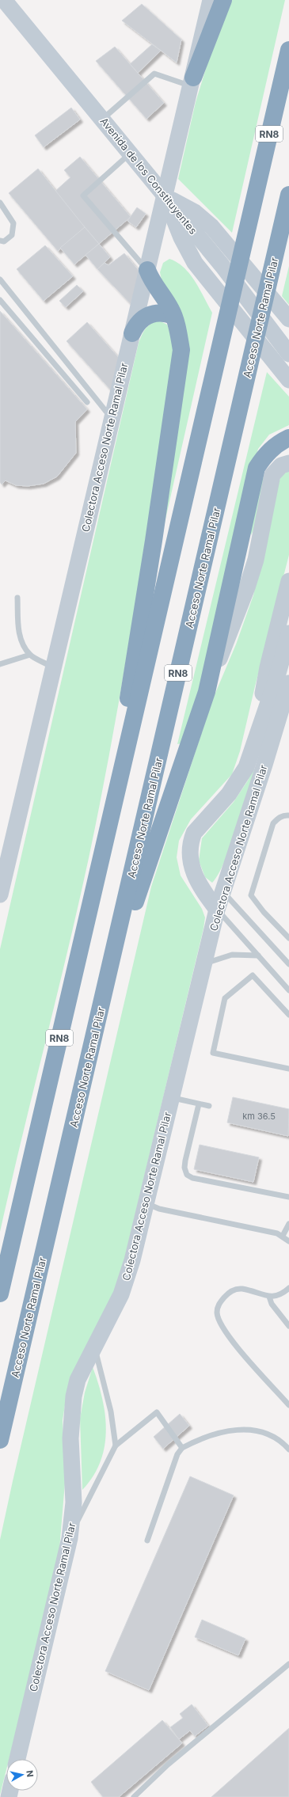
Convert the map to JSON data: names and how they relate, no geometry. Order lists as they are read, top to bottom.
{
  "streets": {
    "highway": ["RN8", "Acceso Norte Ramal Pilar"],
    "street": ["Avenida de los Constituyentes", "Colectora Acceso Norte Ramal Pilar"]
  },
  "crossings": [
    ["Avenida de los Constituyentes", "Colectora Acceso Norte Ramal Pilar"]
  ],
  "house_numbers": ["km 36.5"],
  "north": "right"
}
